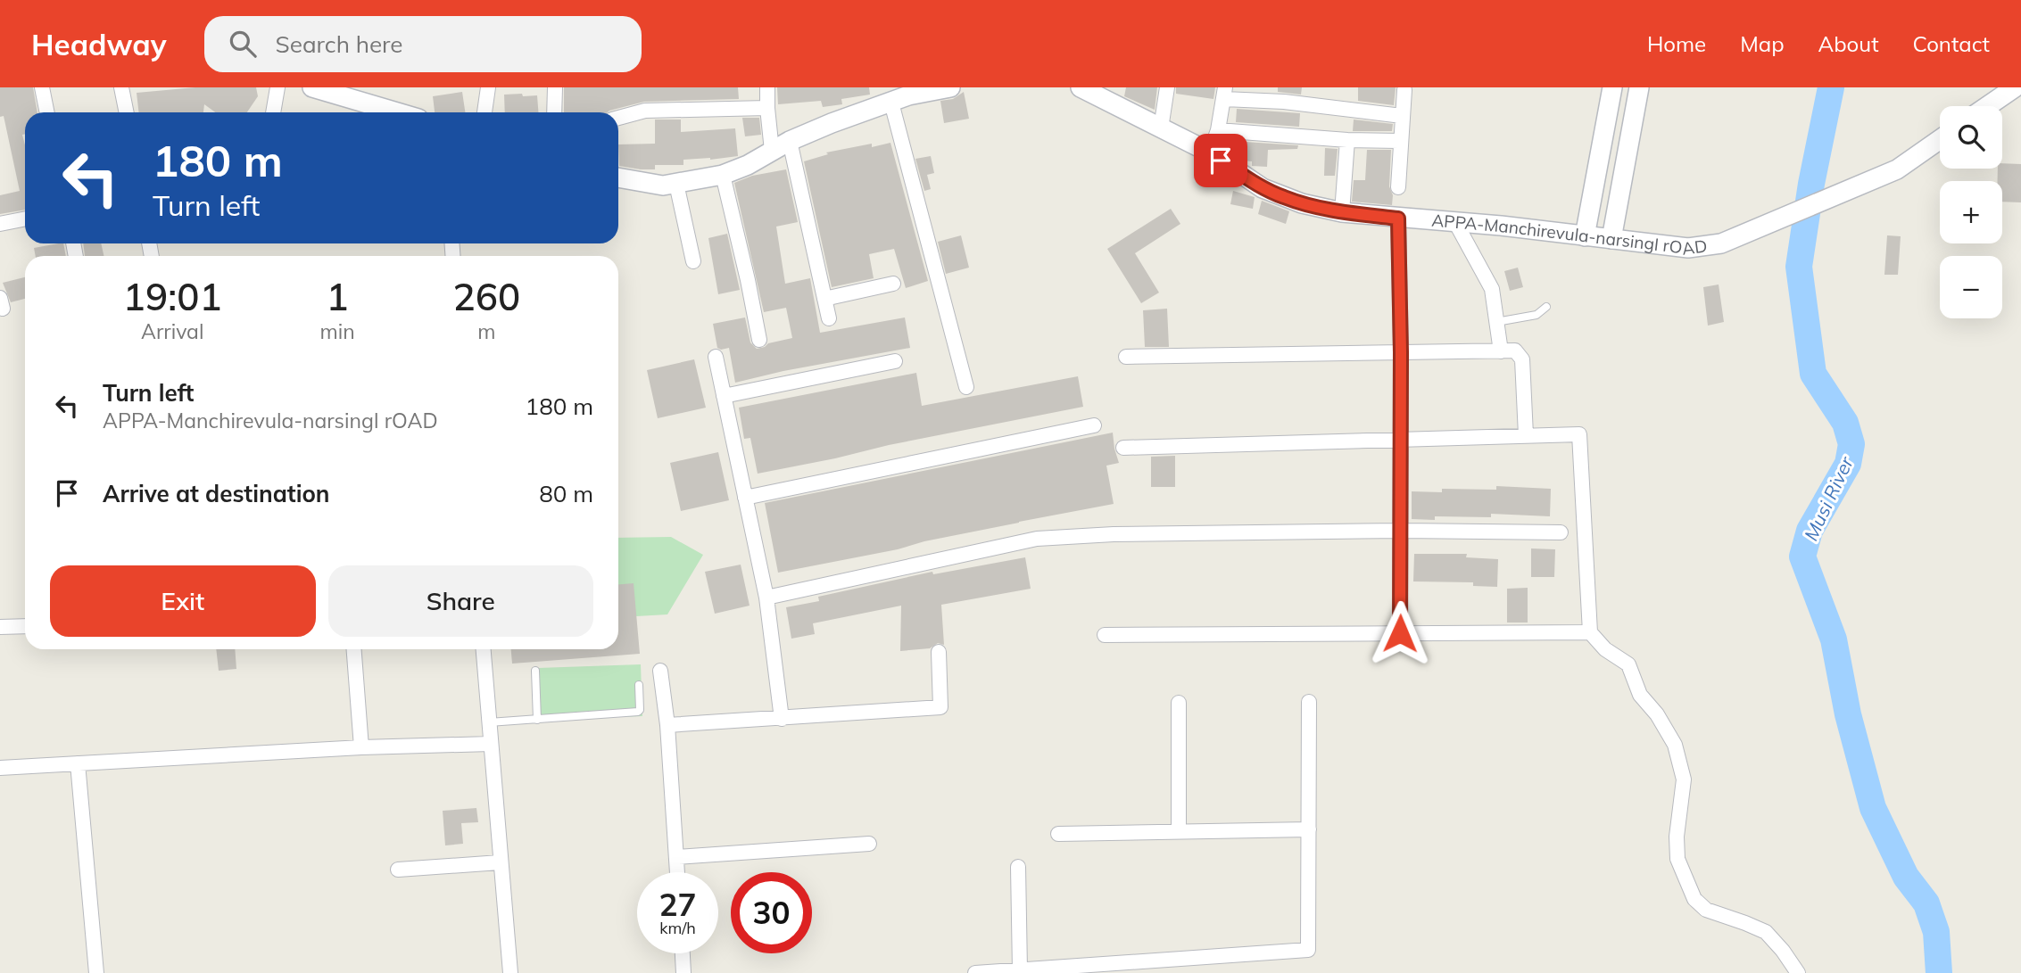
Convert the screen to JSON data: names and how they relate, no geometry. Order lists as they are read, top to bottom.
{
  "streets": {
    "street": ["APPA-Manchirevula-narsingI rOAD"]
  },
  "water": ["Musi River"],
  "page": {
    "header": "Headway",
    "search": "Search here",
    "nav": [
      "Home",
      "Map",
      "About",
      "Contact"
    ],
    "map_buttons": ["+", "−"],
    "turn": ["180 m", "Turn left"],
    "eta": [
      "19:01",
      "Arrival",
      "1",
      "min",
      "260",
      "m"
    ],
    "list": [
      {
        "name": "Turn left",
        "note": "APPA-Manchirevula-narsingI rOAD",
        "value": "180 m"
      },
      {
        "name": "Arrive at destination",
        "value": "80 m"
      }
    ],
    "buttons": ["Exit", "Share"],
    "speed": "27 km/h",
    "limit": "30"
  }
}
